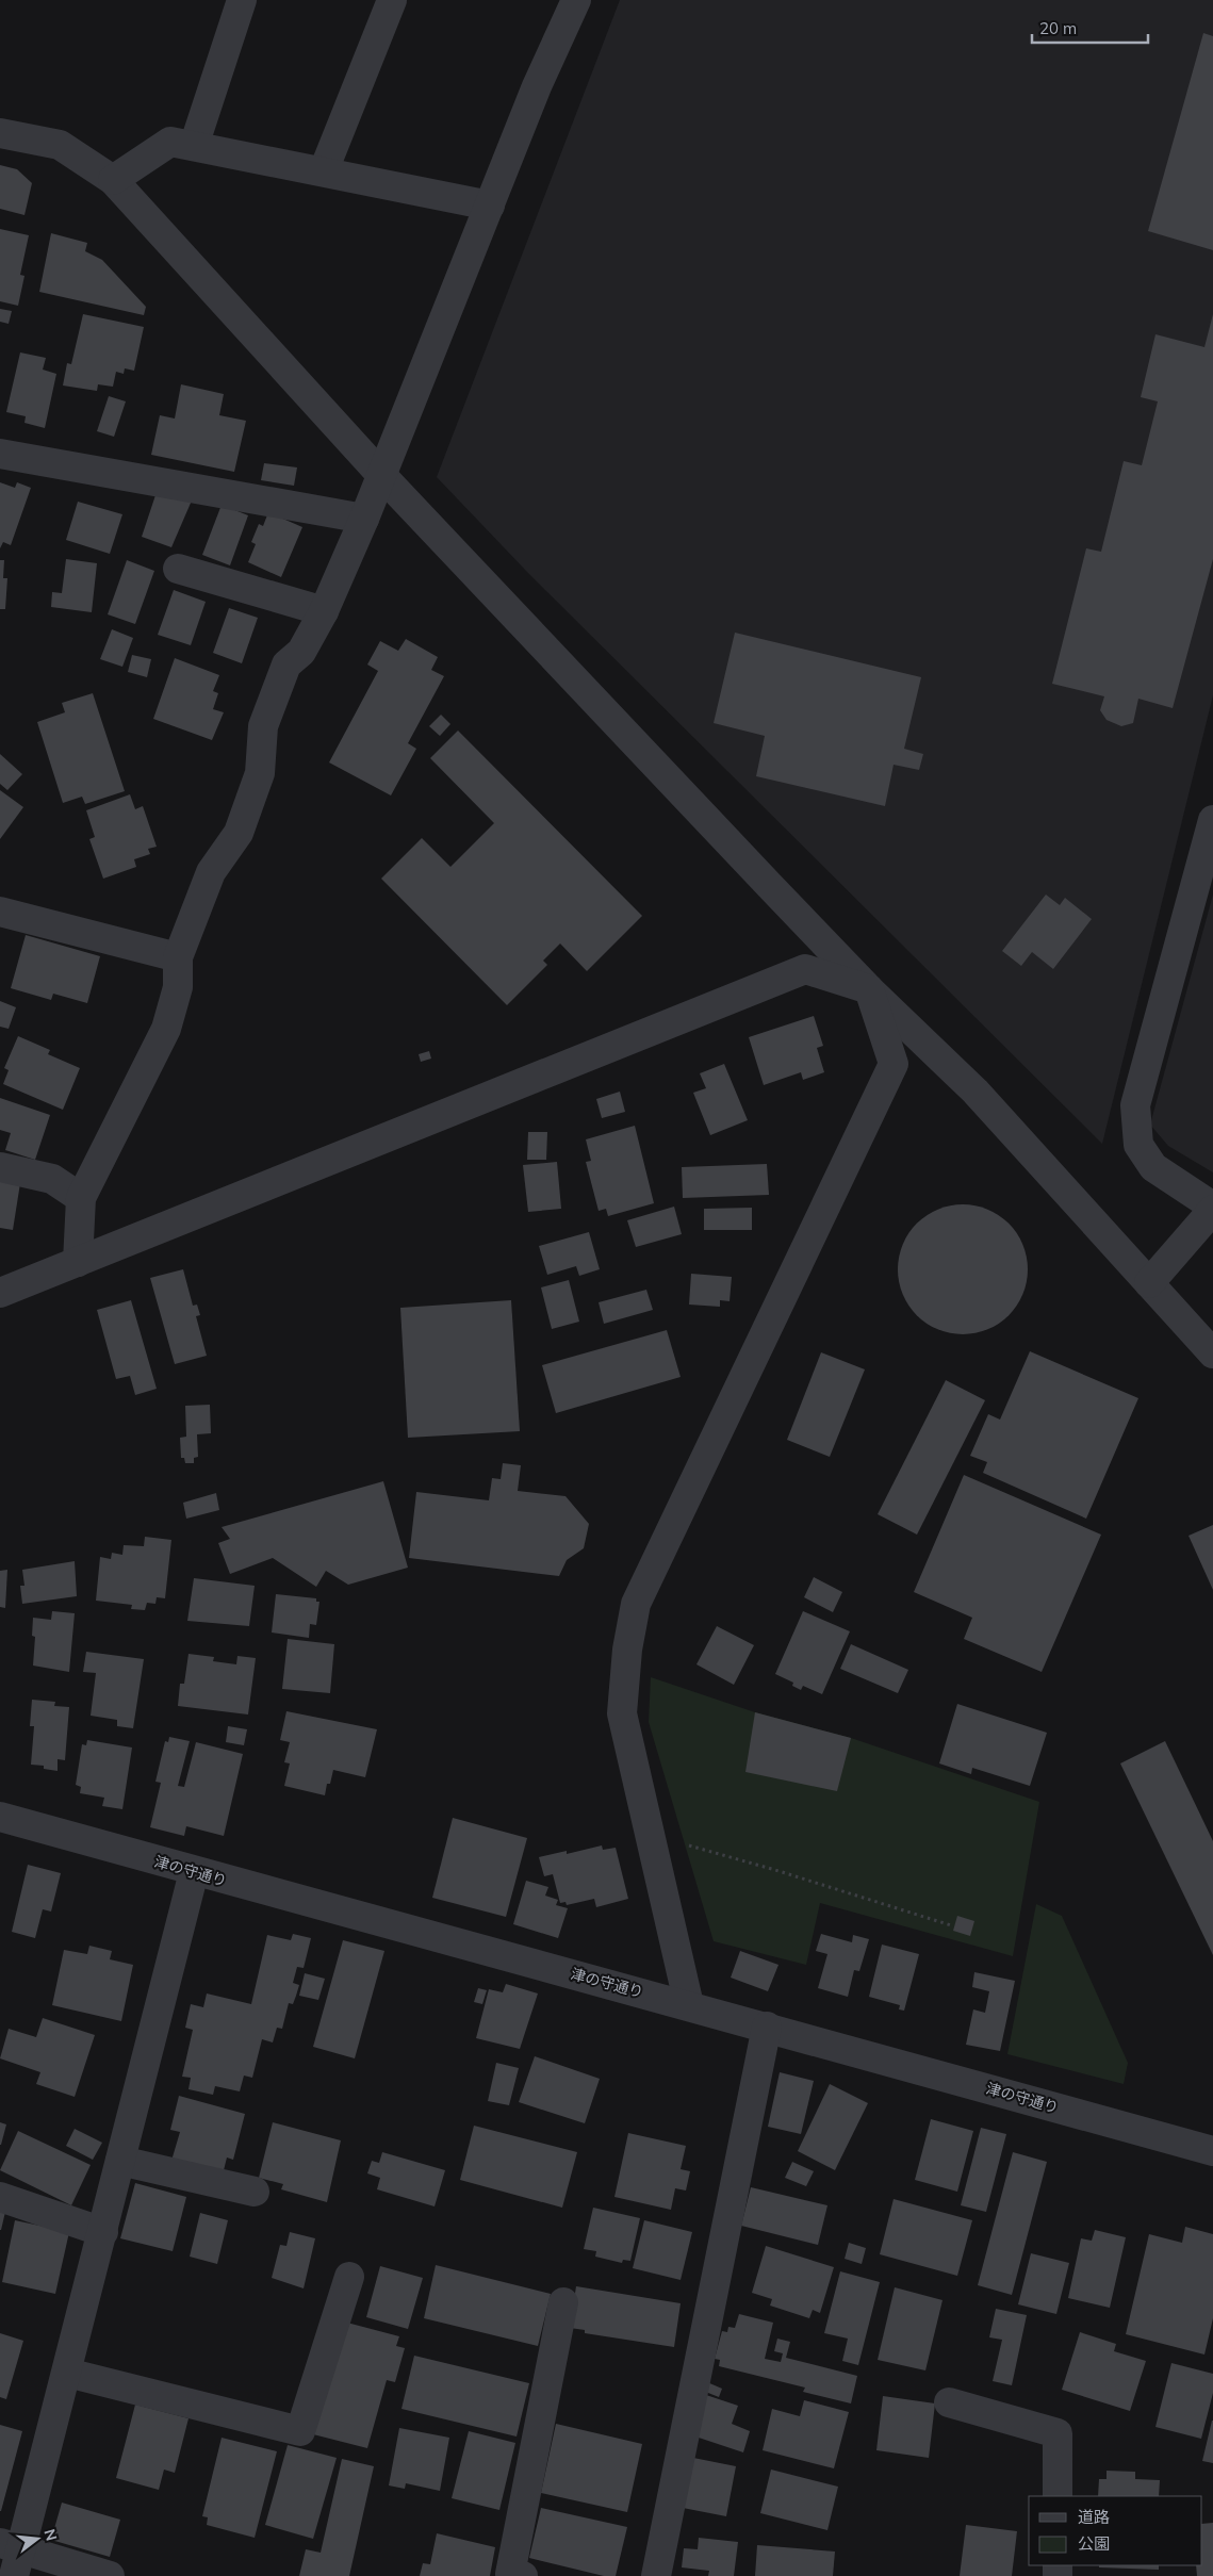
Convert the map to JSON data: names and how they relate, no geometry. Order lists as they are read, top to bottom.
{
  "streets": {
    "street": ["津の守通り"]
  },
  "legend": ["道路", "公園"],
  "scale_bar": "20 m",
  "north": "right"
}
